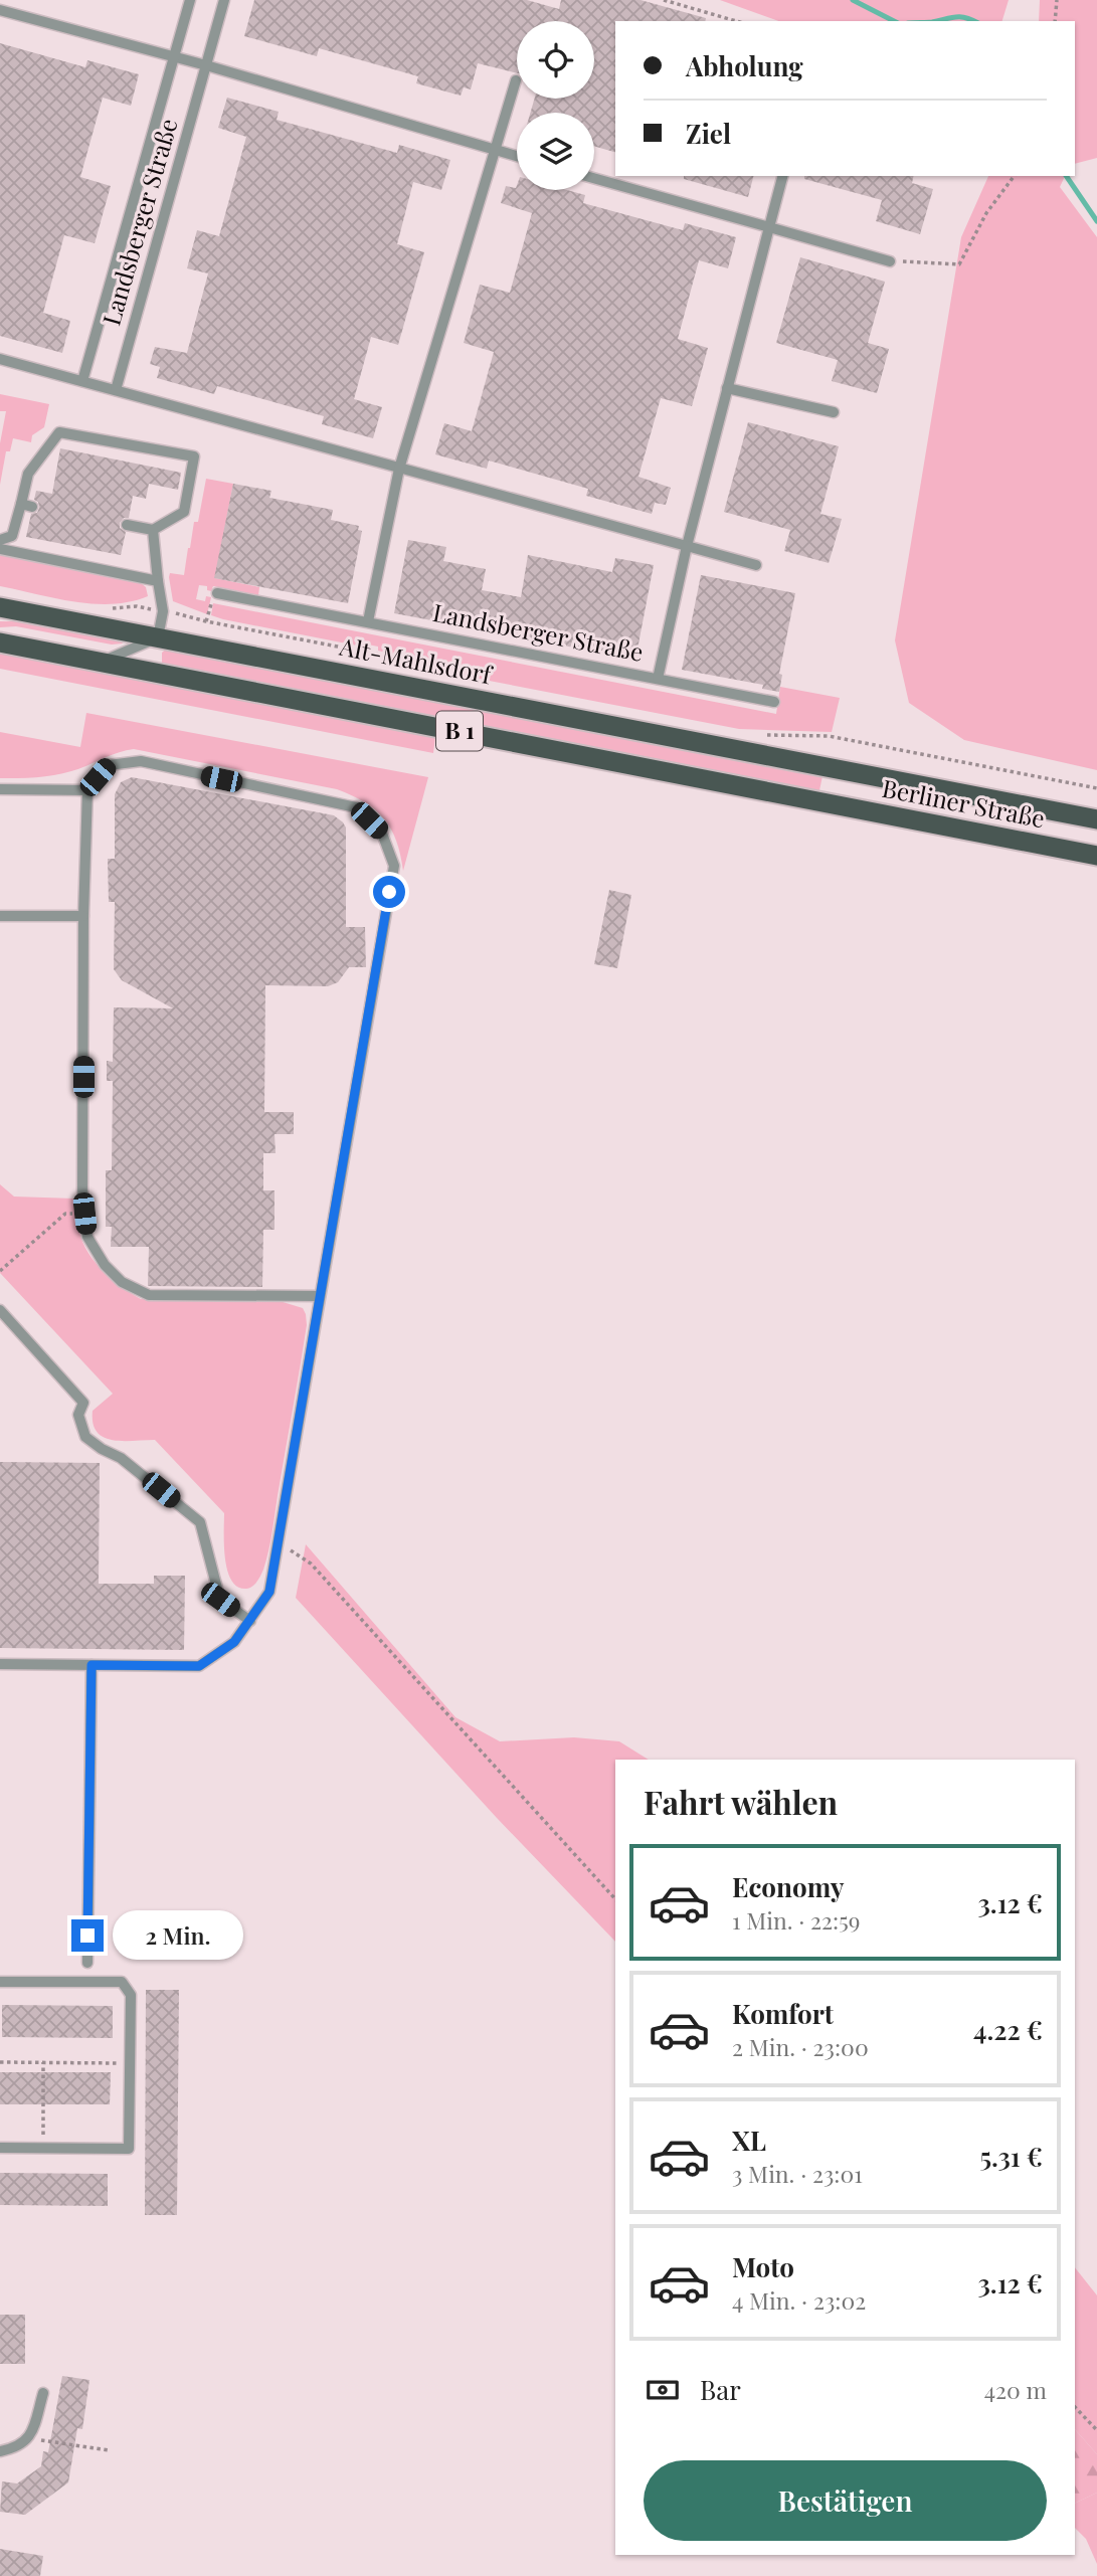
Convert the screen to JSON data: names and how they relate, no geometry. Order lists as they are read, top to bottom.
{
  "streets": {
    "main road": ["Alt-Mahlsdorf", "B 1", "Berliner Straße"],
    "lane": ["Landsberger Straße"]
  },
  "crossings": [
    ["Alt-Mahlsdorf", "Berliner Straße"],
    ["B 1", "Berliner Straße"]
  ],
  "page": {
    "banner": ["Abholung", "Ziel"],
    "heading": "Fahrt wählen",
    "list": [
      {
        "name": "Economy",
        "note": "1 Min. · 22:59",
        "value": "3.12 €"
      },
      {
        "name": "Komfort",
        "note": "2 Min. · 23:00",
        "value": "4.22 €"
      },
      {
        "name": "XL",
        "note": "3 Min. · 23:01",
        "value": "5.31 €"
      },
      {
        "name": "Moto",
        "note": "4 Min. · 23:02",
        "value": "3.12 €"
      }
    ],
    "bubble": "2 Min.",
    "pay": ["Bar", "420 m"],
    "buttons": "Bestätigen"
  }
}
